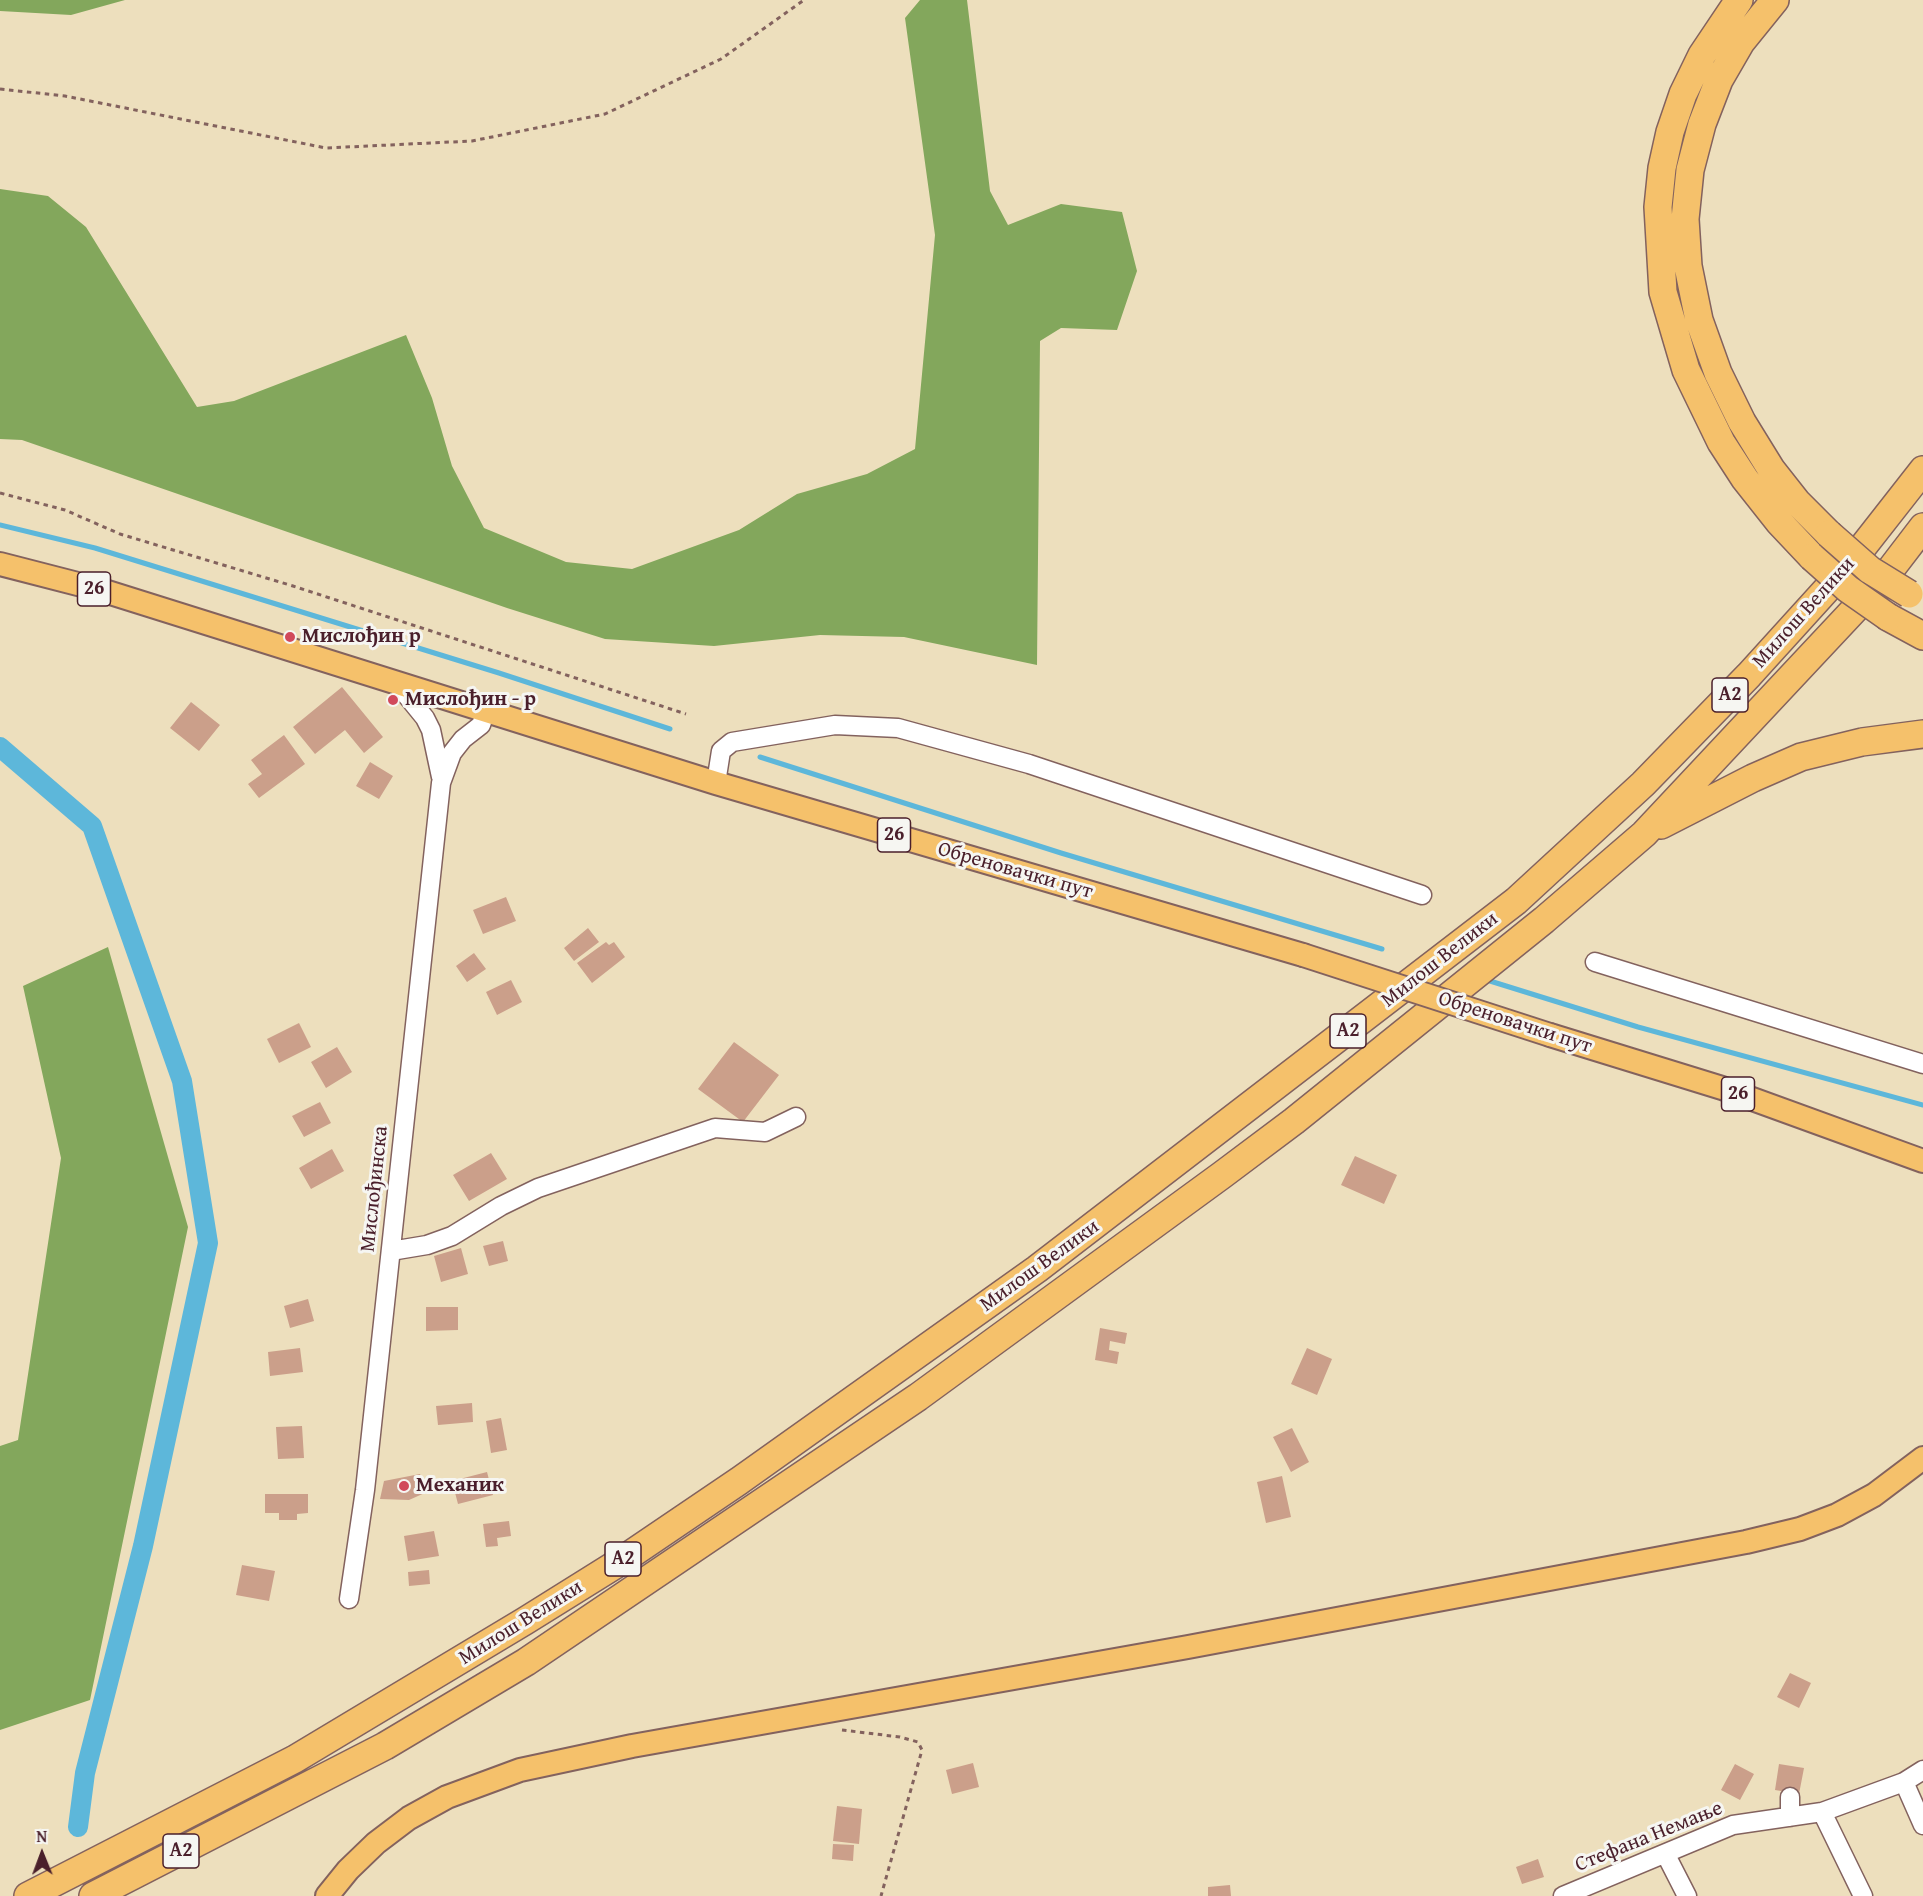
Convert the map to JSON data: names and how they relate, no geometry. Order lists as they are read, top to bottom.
{
  "streets": {
    "highway": ["Милош Велики", "A2"],
    "main road": ["26", "Обреновачки пут"],
    "street": ["Мислођинска", "Стефана Немање"]
  },
  "crossings": [
    ["Обреновачки пут", "Мислођинска"]
  ],
  "places": ["Мислођин р", "Мислођин - р", "Механик"],
  "north": "top"
}
